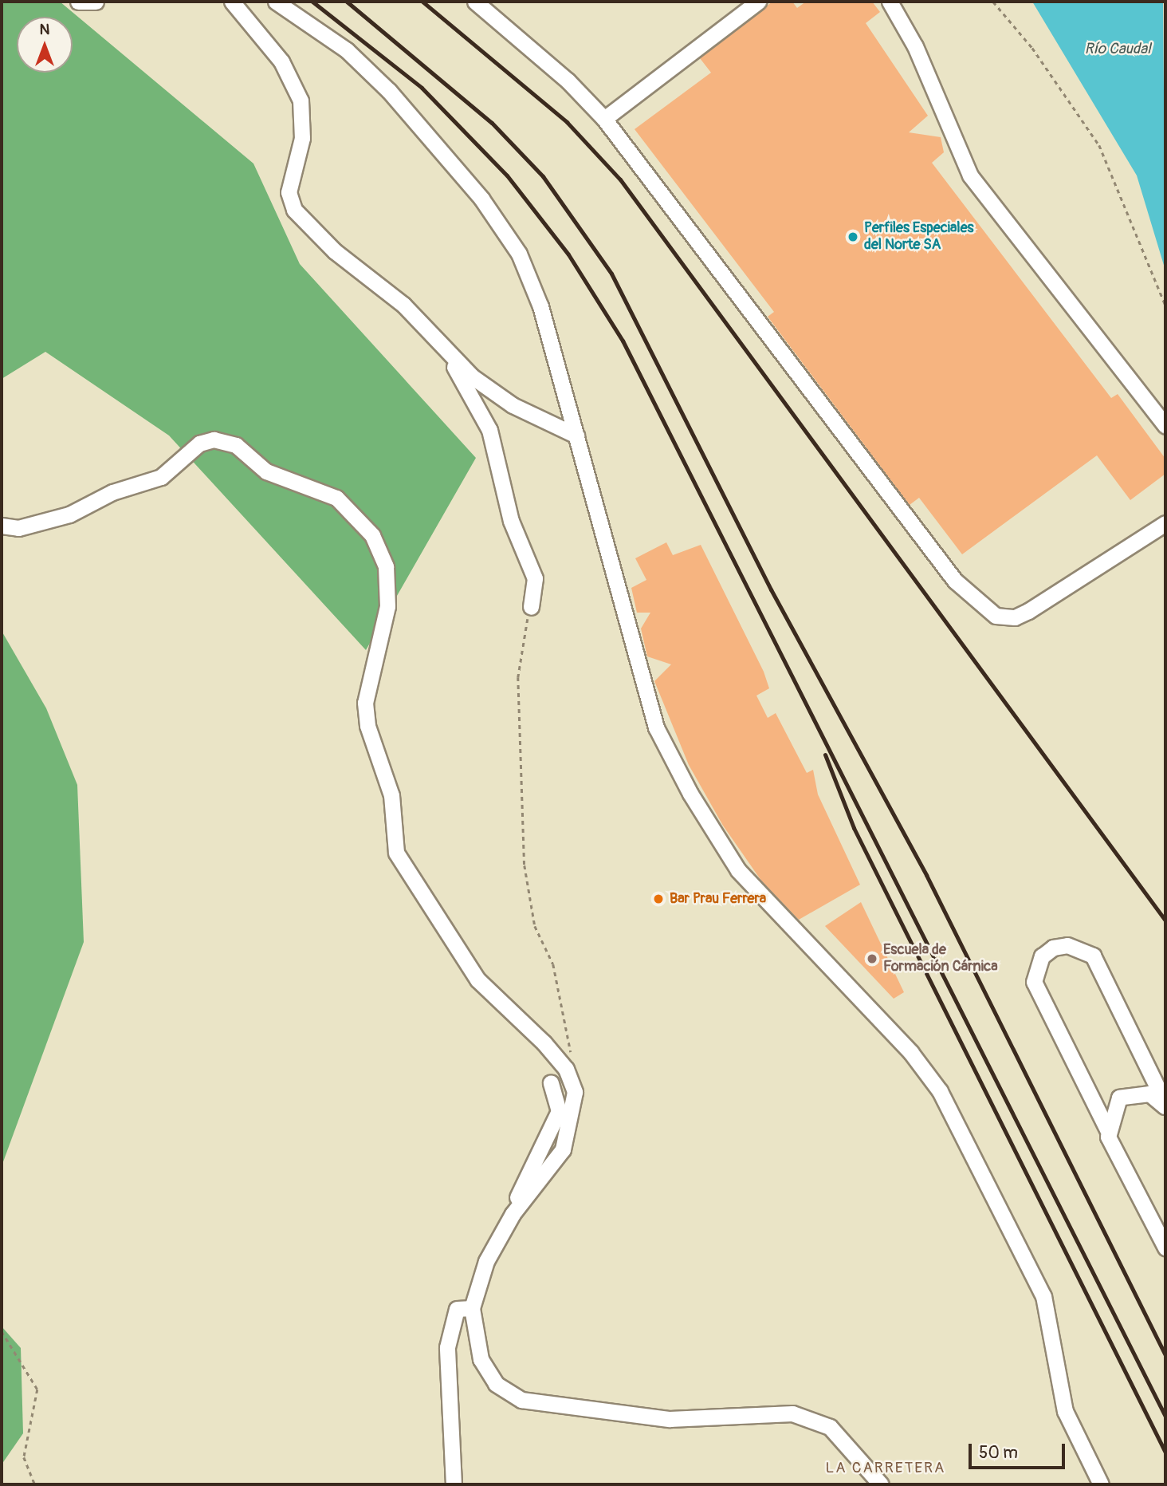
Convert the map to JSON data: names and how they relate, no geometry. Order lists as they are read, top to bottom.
{
  "districts": ["LA CARRETERA"],
  "water": ["Río Caudal"],
  "places": ["Perfiles Especiales del Norte SA", "Bar Prau Ferrera", "Escuela de Formación Cárnica"],
  "scale_bar": "50 m",
  "north": "top"
}
